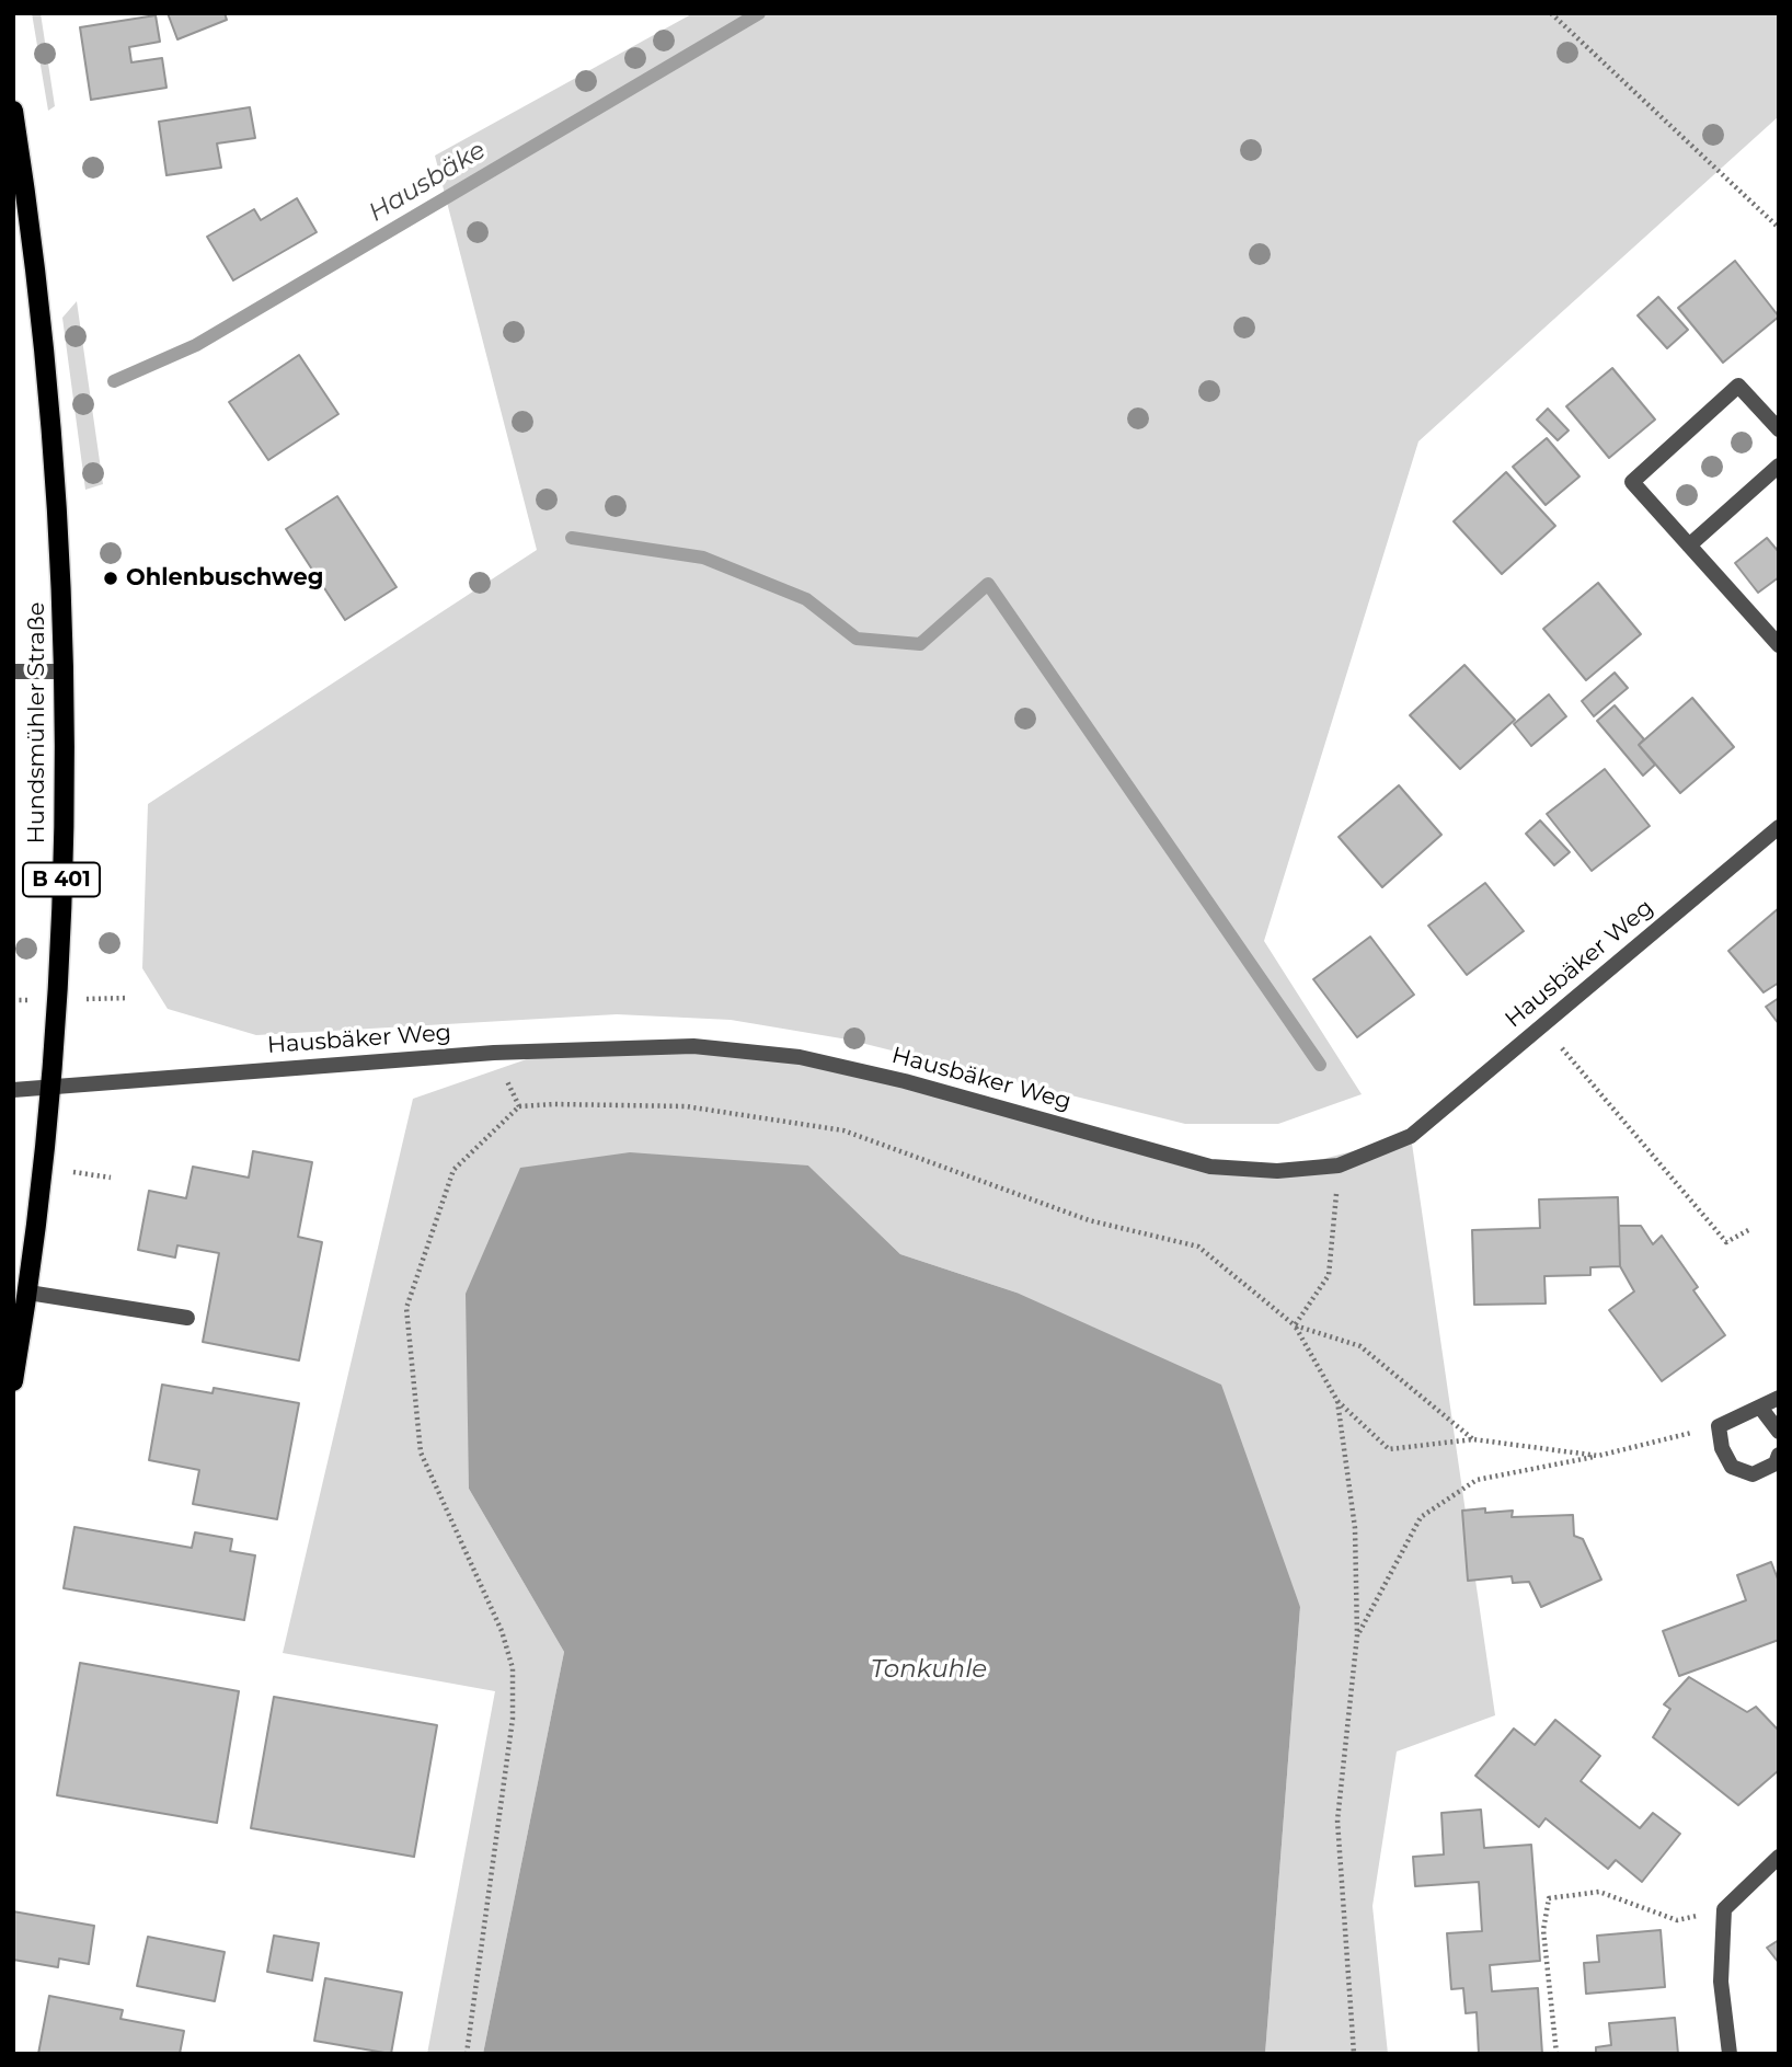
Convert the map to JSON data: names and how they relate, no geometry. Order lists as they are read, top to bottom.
{
  "streets": {
    "main road": ["Hundsmühler Straße", "B 401"],
    "street": ["Hausbäker Weg"]
  },
  "crossings": [
    ["Hundsmühler Straße", "Hausbäker Weg"]
  ],
  "water": ["Hausbäke", "Tonkuhle"],
  "places": ["Ohlenbuschweg"]
}
